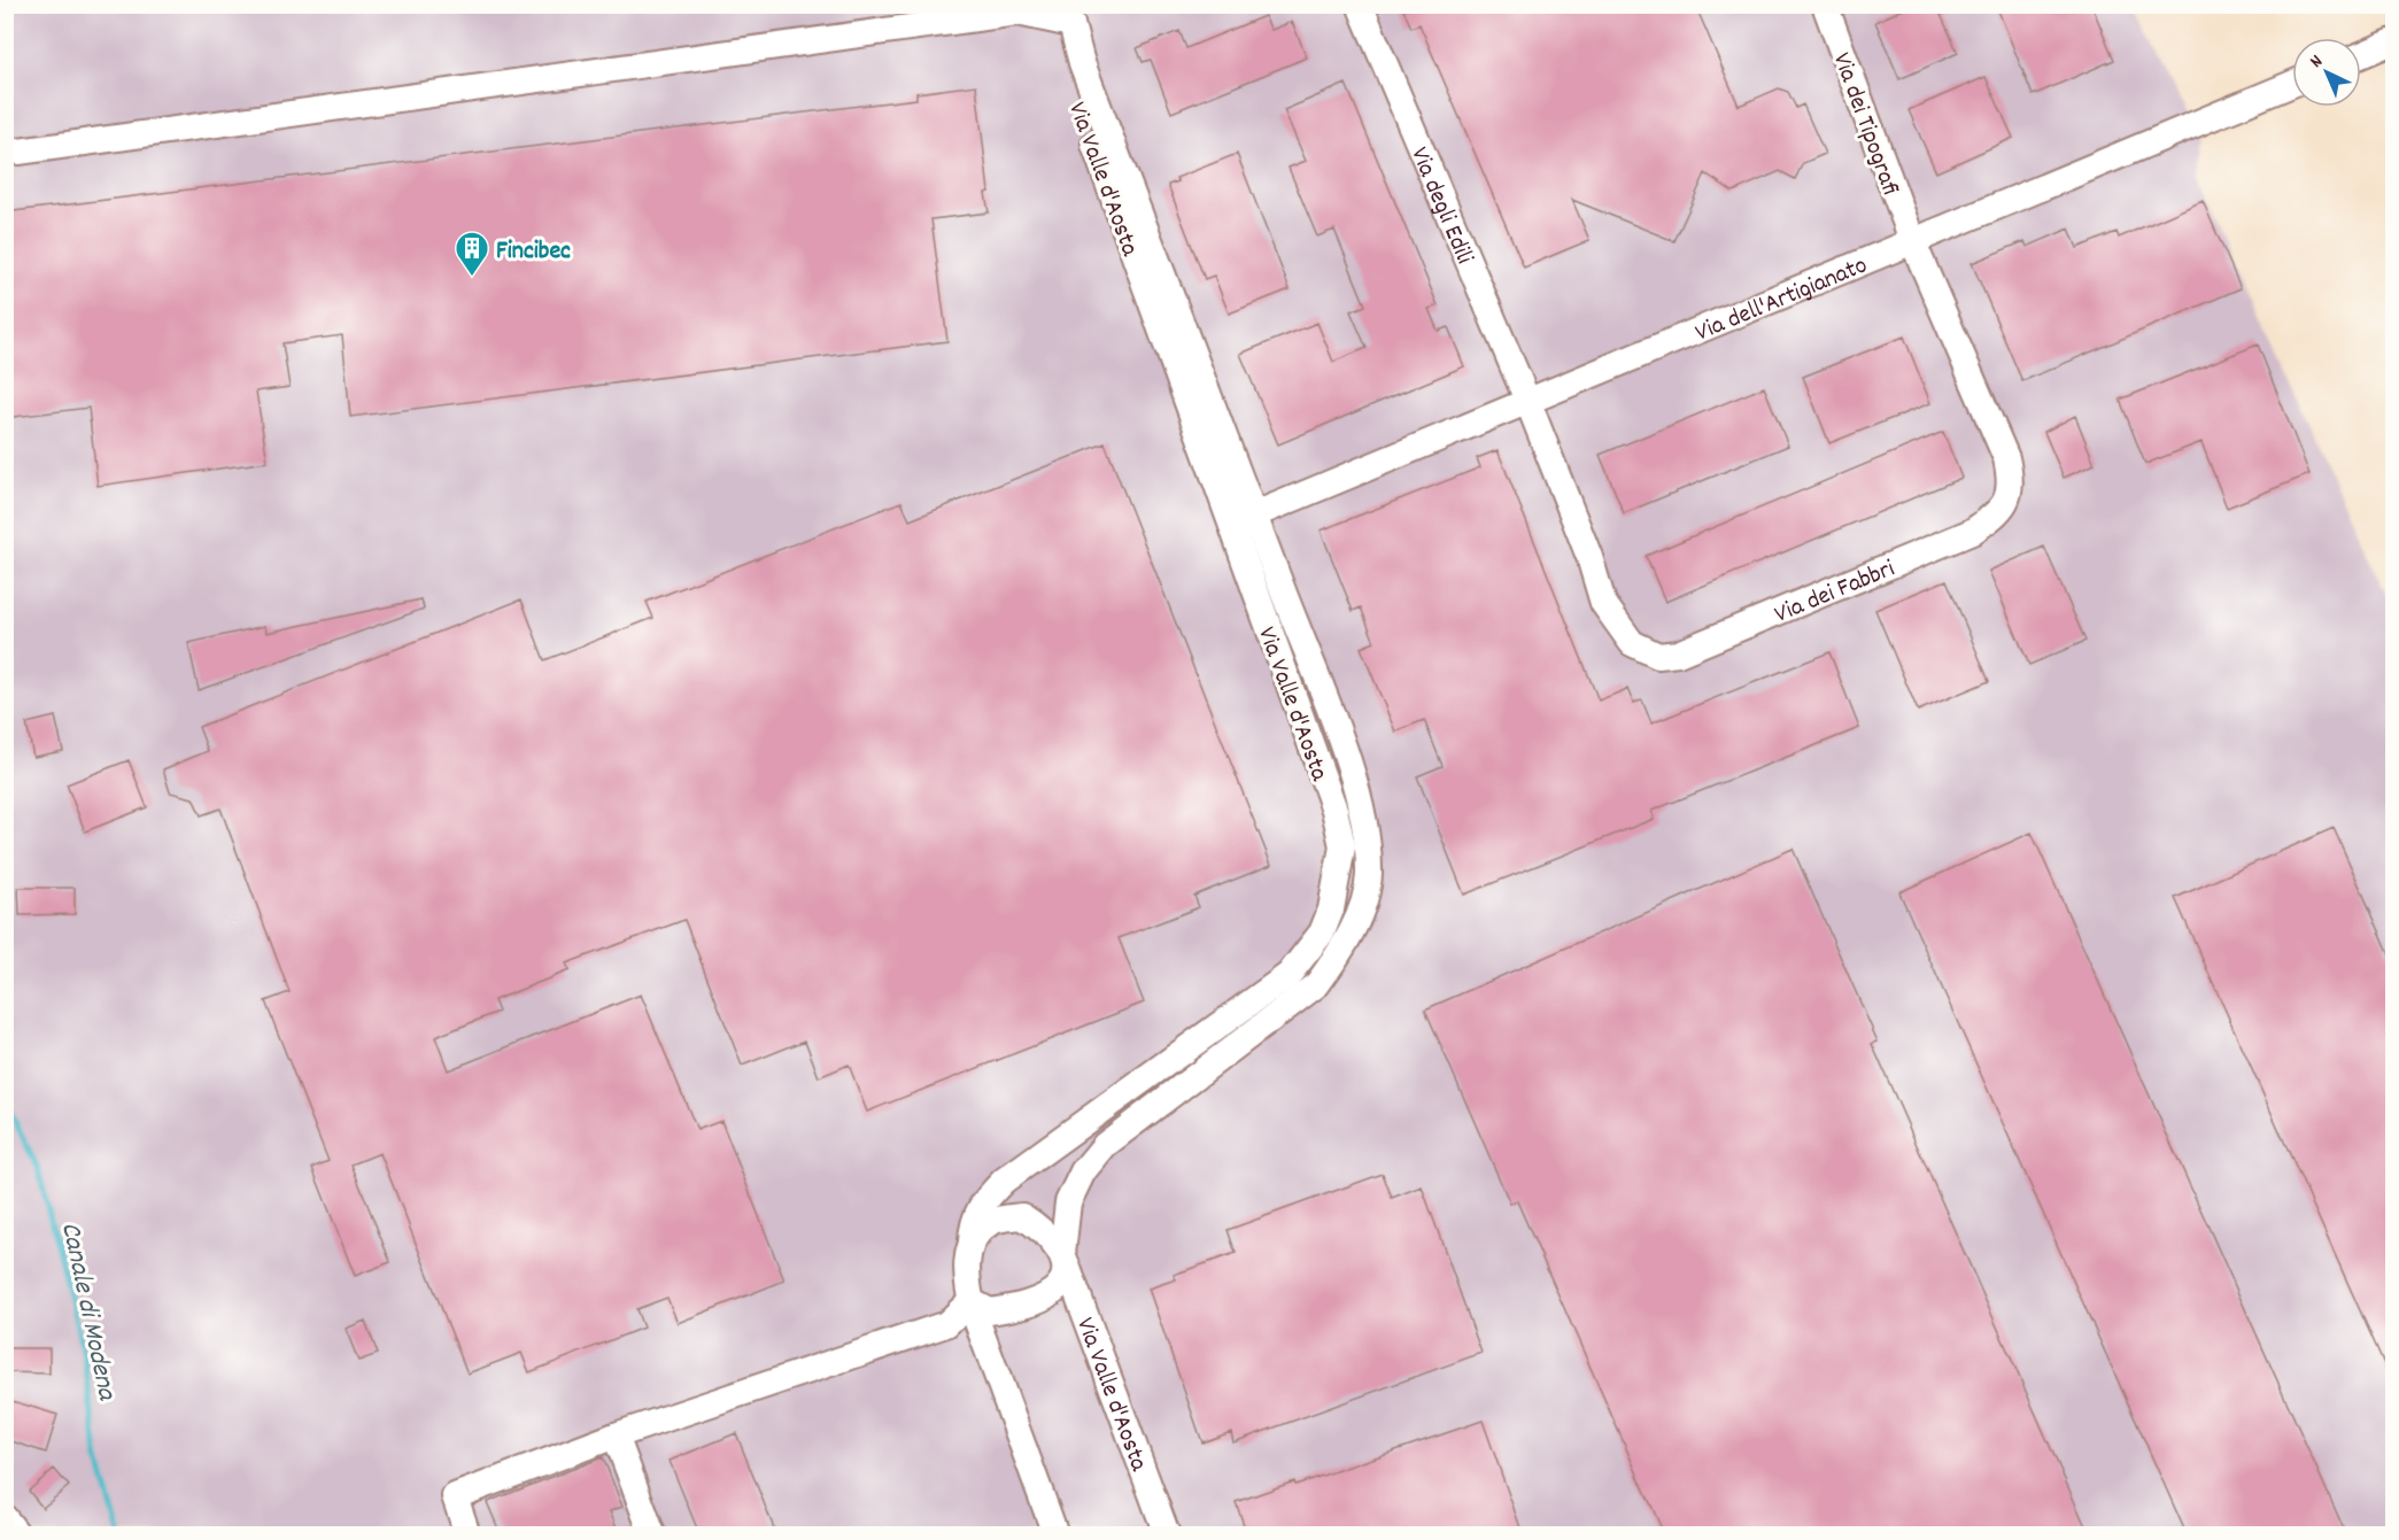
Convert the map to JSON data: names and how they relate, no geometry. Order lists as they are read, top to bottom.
{
  "streets": {
    "street": [
      "Via dei Tipografi",
      "Via Valle d'Aosta",
      "Via degli Edili",
      "Via dell'Artigianato",
      "Via dei Fabbri"
    ]
  },
  "crossings": [
    ["Via dei Tipografi", "Via dell'Artigianato"],
    ["Via dei Tipografi", "Via dei Fabbri"],
    ["Via Valle d'Aosta", "Via dell'Artigianato"],
    ["Via degli Edili", "Via dell'Artigianato"],
    ["Via degli Edili", "Via dei Fabbri"],
    ["Via dell'Artigianato", "Via dei Fabbri"]
  ],
  "water": ["Canale di Modena"],
  "places": {
    "building": ["Fincibec"]
  },
  "north": "top left"
}
